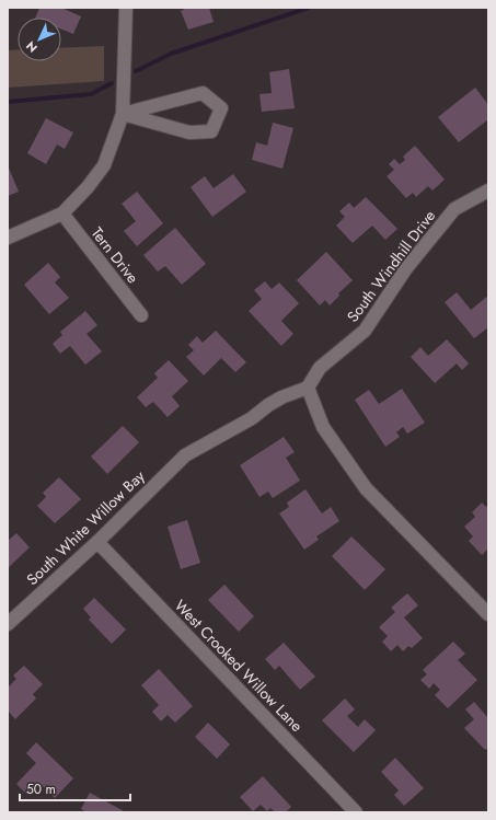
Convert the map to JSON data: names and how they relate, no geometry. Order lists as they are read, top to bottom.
{
  "streets": {
    "street": [
      "Tern Drive",
      "South Windhill Drive",
      "South White Willow Bay",
      "West Crooked Willow Lane"
    ]
  },
  "crossings": [
    ["South Windhill Drive", "South White Willow Bay"],
    ["South White Willow Bay", "West Crooked Willow Lane"]
  ],
  "scale_bar": "50 m",
  "north": "bottom left"
}
